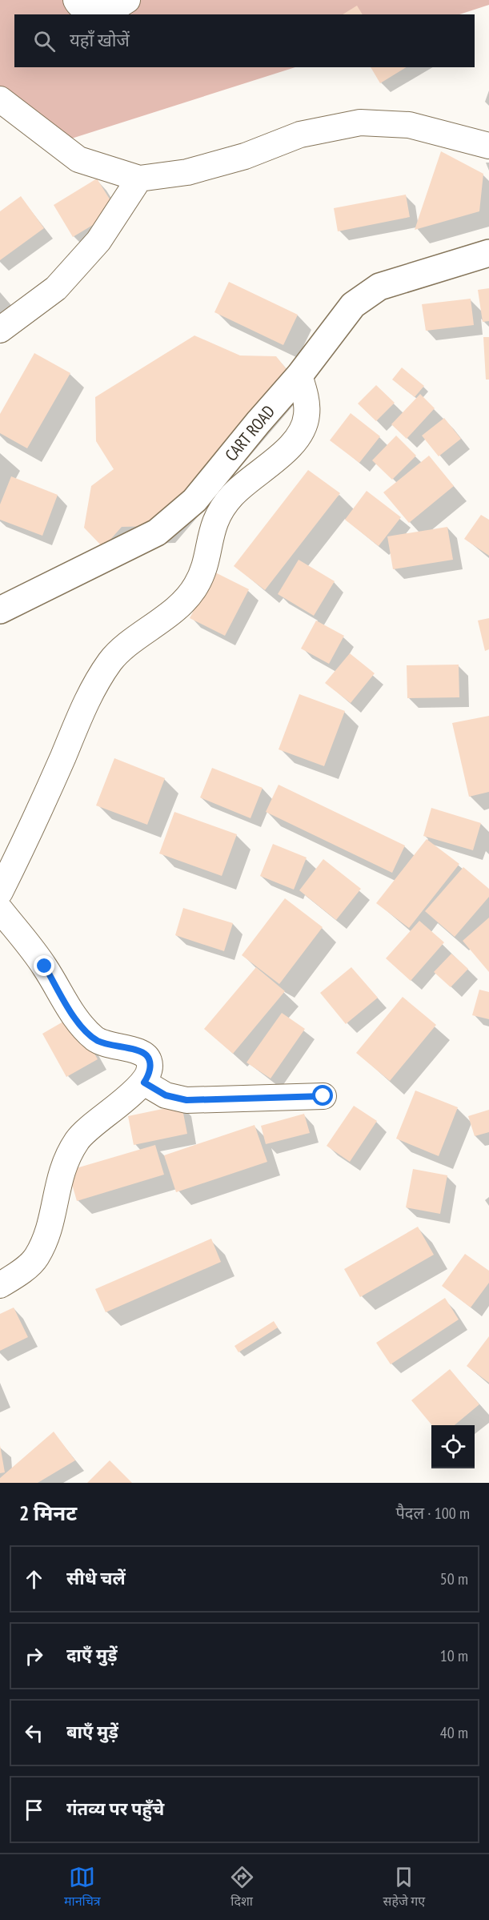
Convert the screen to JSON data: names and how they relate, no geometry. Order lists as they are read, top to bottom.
{
  "streets": {
    "main road": ["CART ROAD"]
  },
  "page": {
    "search": "यहाँ खोजें",
    "heading": ["2 मिनट", "पैदल · 100 m"],
    "list": [
      ["सीधे चलें", "50 m"],
      ["दाएँ मुड़ें", "10 m"],
      ["बाएँ मुड़ें", "40 m"],
      "गंतव्य पर पहुँचे"
    ],
    "nav": ["मानचित्र", "दिशा", "सहेजे गए"]
  }
}
